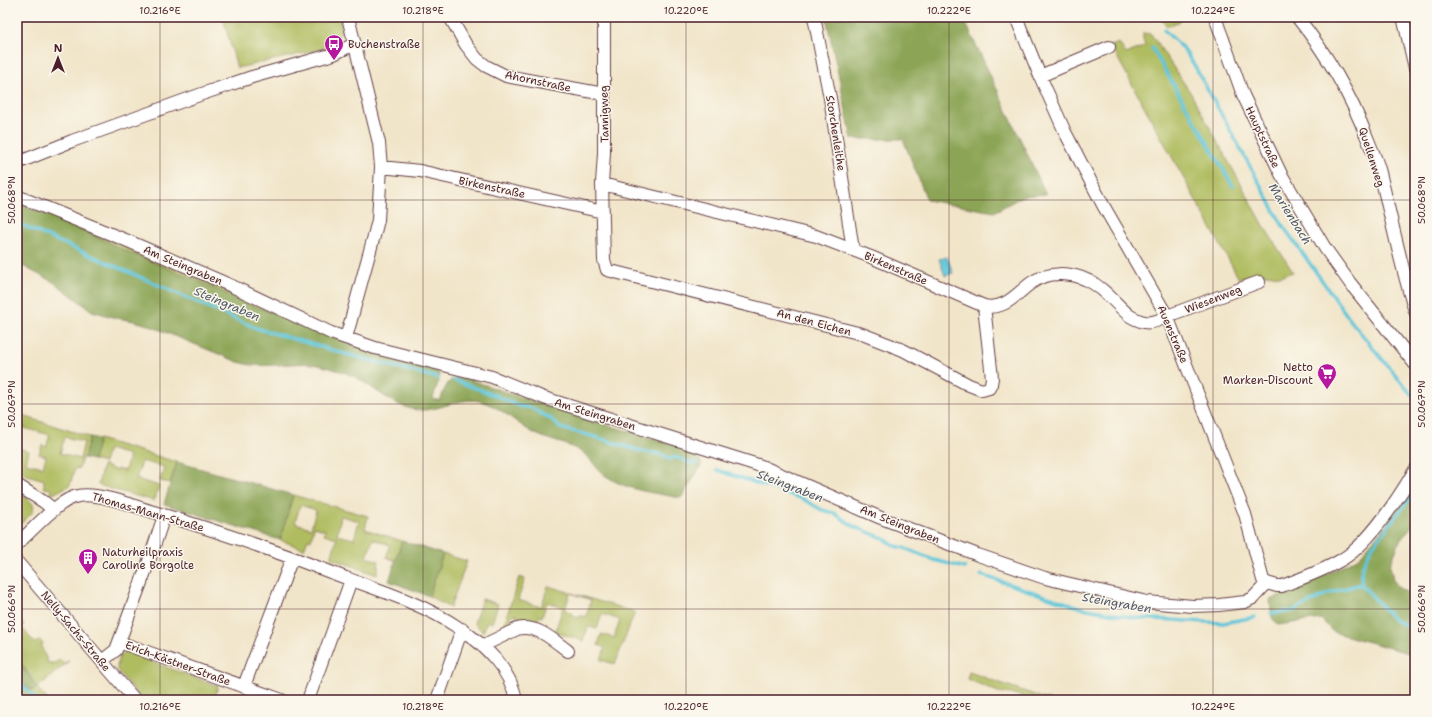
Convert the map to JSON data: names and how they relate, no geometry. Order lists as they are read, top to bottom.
{
  "streets": {
    "street": [
      "Ahornstraße",
      "Tannigweg",
      "Storchenleithe",
      "Hauptstraße",
      "Quellenweg",
      "Birkenstraße",
      "Am Steingraben",
      "Wiesenweg",
      "An den Eichen",
      "Auenstraße",
      "Thomas-Mann-Straße",
      "Nelly-Sachs-Straße",
      "Erich-Kästner-Straße"
    ]
  },
  "crossings": [
    ["Ahornstraße", "Tannigweg"],
    ["Tannigweg", "Birkenstraße"],
    ["Tannigweg", "An den Eichen"],
    ["Storchenleithe", "Birkenstraße"],
    ["Birkenstraße", "Wiesenweg"],
    ["Birkenstraße", "An den Eichen"],
    ["Birkenstraße", "Auenstraße"],
    ["Am Steingraben", "Auenstraße"],
    ["Wiesenweg", "Auenstraße"],
    ["Thomas-Mann-Straße", "Erich-Kästner-Straße"],
    ["Nelly-Sachs-Straße", "Erich-Kästner-Straße"]
  ],
  "water": ["Marienbach", "Steingraben"],
  "places": {
    "bus stop": ["Buchenstraße"],
    "supermarket": ["Netto Marken-Discount"],
    "building": ["Naturheilpraxis Caroline Borgolte"]
  },
  "north": "top",
  "coordinates": [
    "10.216°E",
    "10.218°E",
    "10.220°E",
    "10.222°E",
    "10.224°E",
    "50.068°N",
    "50.067°N",
    "50.066°N"
  ]
}
